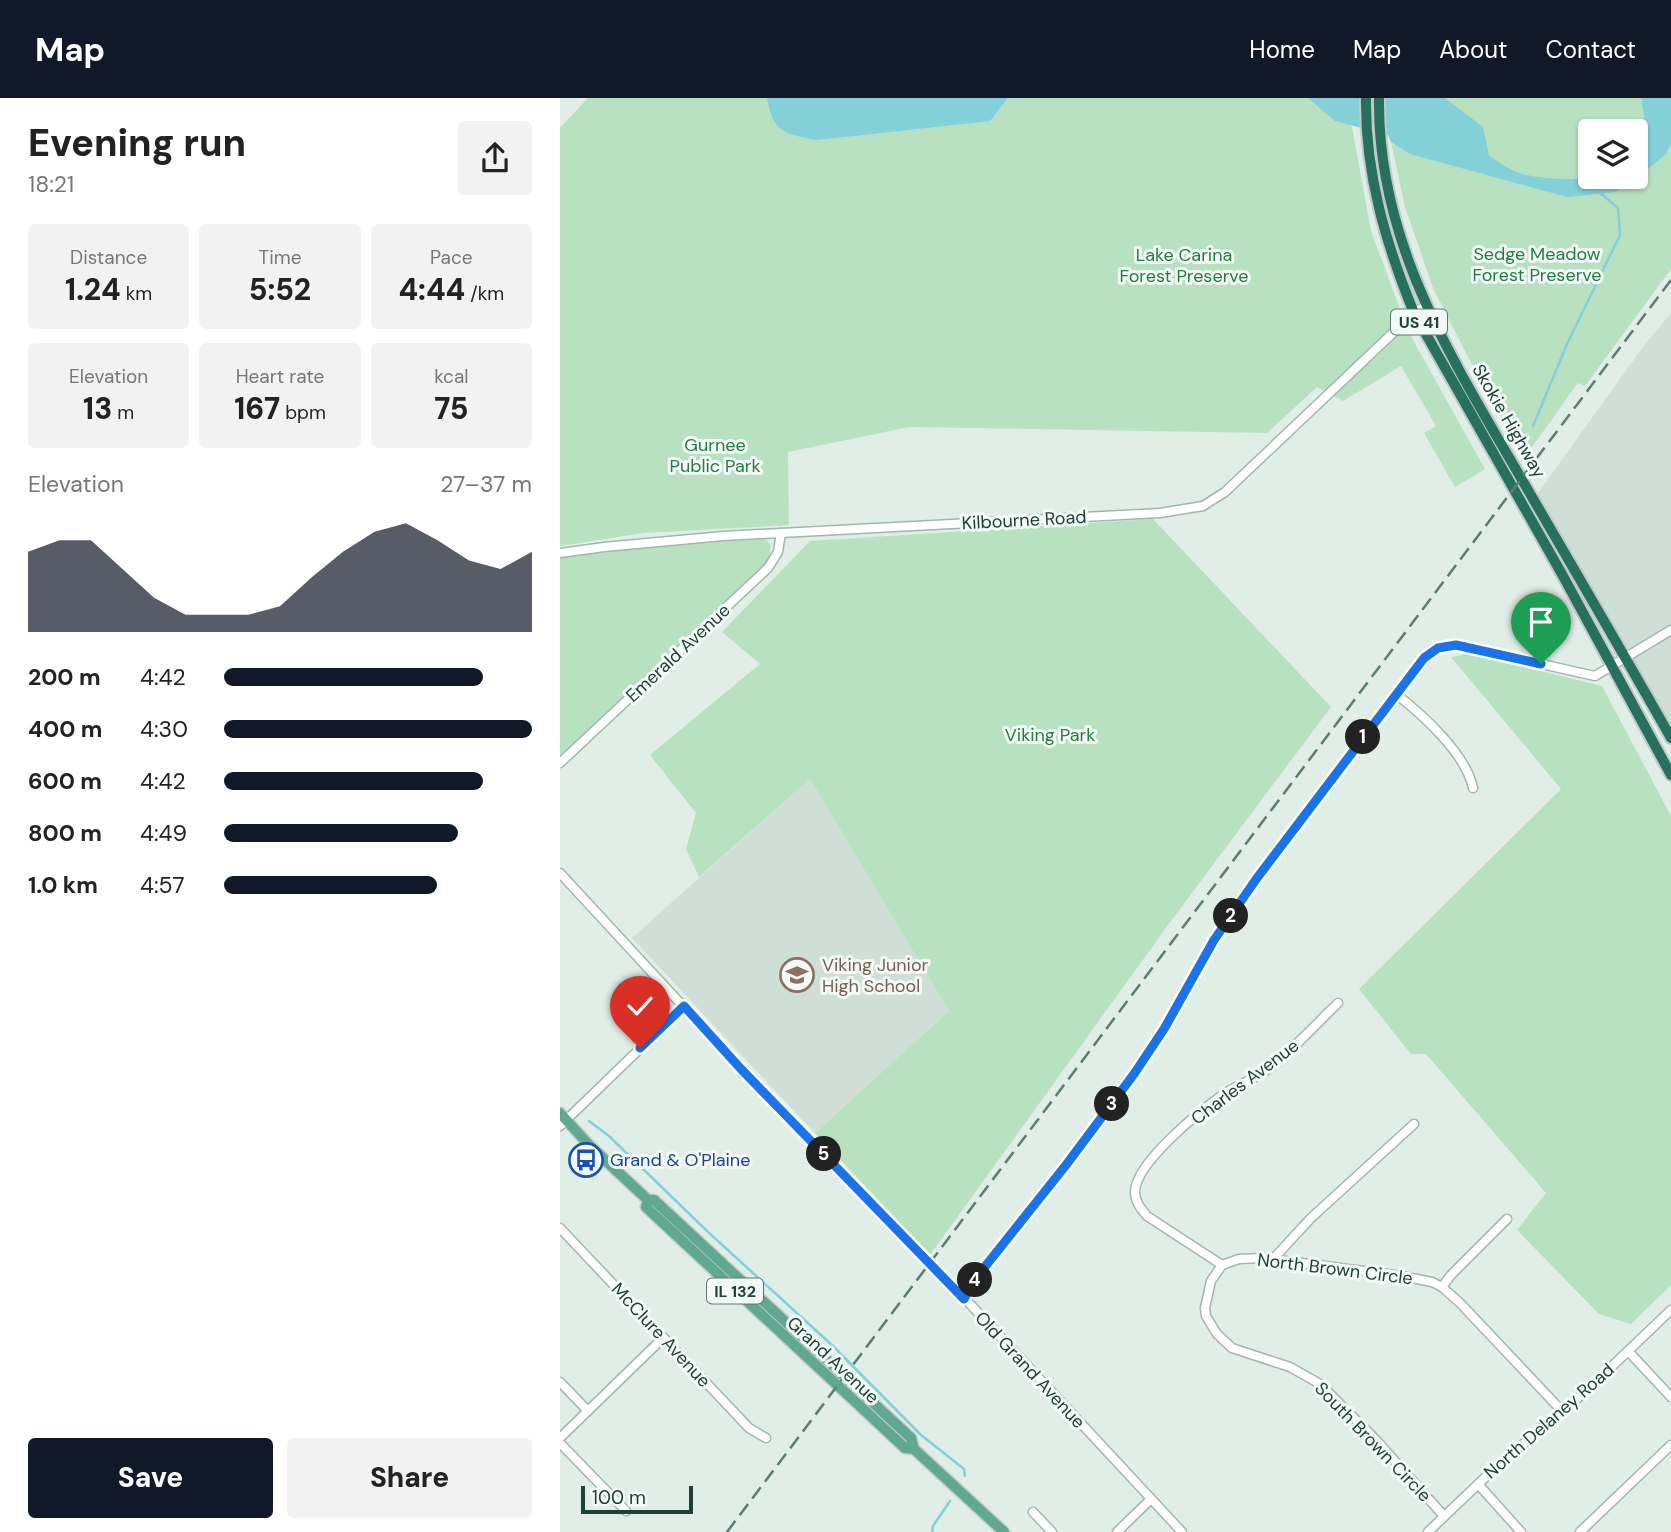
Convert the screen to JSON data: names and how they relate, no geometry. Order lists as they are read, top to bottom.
{
  "streets": {
    "highway": ["US 41", "Skokie Highway"],
    "main road": ["IL 132", "Grand Avenue"],
    "street": [
      "Kilbourne Road",
      "Emerald Avenue",
      "Charles Avenue",
      "North Brown Circle",
      "McClure Avenue",
      "Old Grand Avenue",
      "North Delaney Road",
      "South Brown Circle"
    ]
  },
  "crossings": [
    ["Skokie Highway", "Kilbourne Road"],
    ["Kilbourne Road", "Emerald Avenue"],
    ["Charles Avenue", "North Brown Circle"],
    ["Charles Avenue", "South Brown Circle"],
    ["North Brown Circle", "North Delaney Road"],
    ["North Brown Circle", "South Brown Circle"],
    ["North Delaney Road", "South Brown Circle"]
  ],
  "parks": [
    "Sedge Meadow Forest Preserve",
    "Lake Carina Forest Preserve",
    "Gurnee Public Park",
    "Viking Park"
  ],
  "places": {
    "school or university": ["Viking Junior High School"],
    "bus stop": ["Grand & O'Plaine"]
  },
  "scale_bar": "100 m",
  "page": {
    "header": "Map",
    "nav": [
      "Home",
      "Map",
      "About",
      "Contact"
    ],
    "heading": ["Evening run", "18:21"],
    "stats": [
      ["Distance", "1.24 km"],
      ["Time", "5:52"],
      ["Pace", "4:44 /km"],
      ["Elevation", "13 m"],
      ["Heart rate", "167 bpm"],
      ["kcal", "75"]
    ],
    "chart": ["Elevation", "27–37 m"],
    "list": [
      {
        "name": "200 m",
        "note": "4:42"
      },
      {
        "name": "400 m",
        "note": "4:30"
      },
      {
        "name": "600 m",
        "note": "4:42"
      },
      {
        "name": "800 m",
        "note": "4:49"
      },
      {
        "name": "1.0 km",
        "note": "4:57"
      }
    ],
    "pins": [
      "1",
      "2",
      "3",
      "5",
      "4"
    ],
    "buttons": ["Save", "Share"],
    "scale": "100 m"
  }
}
